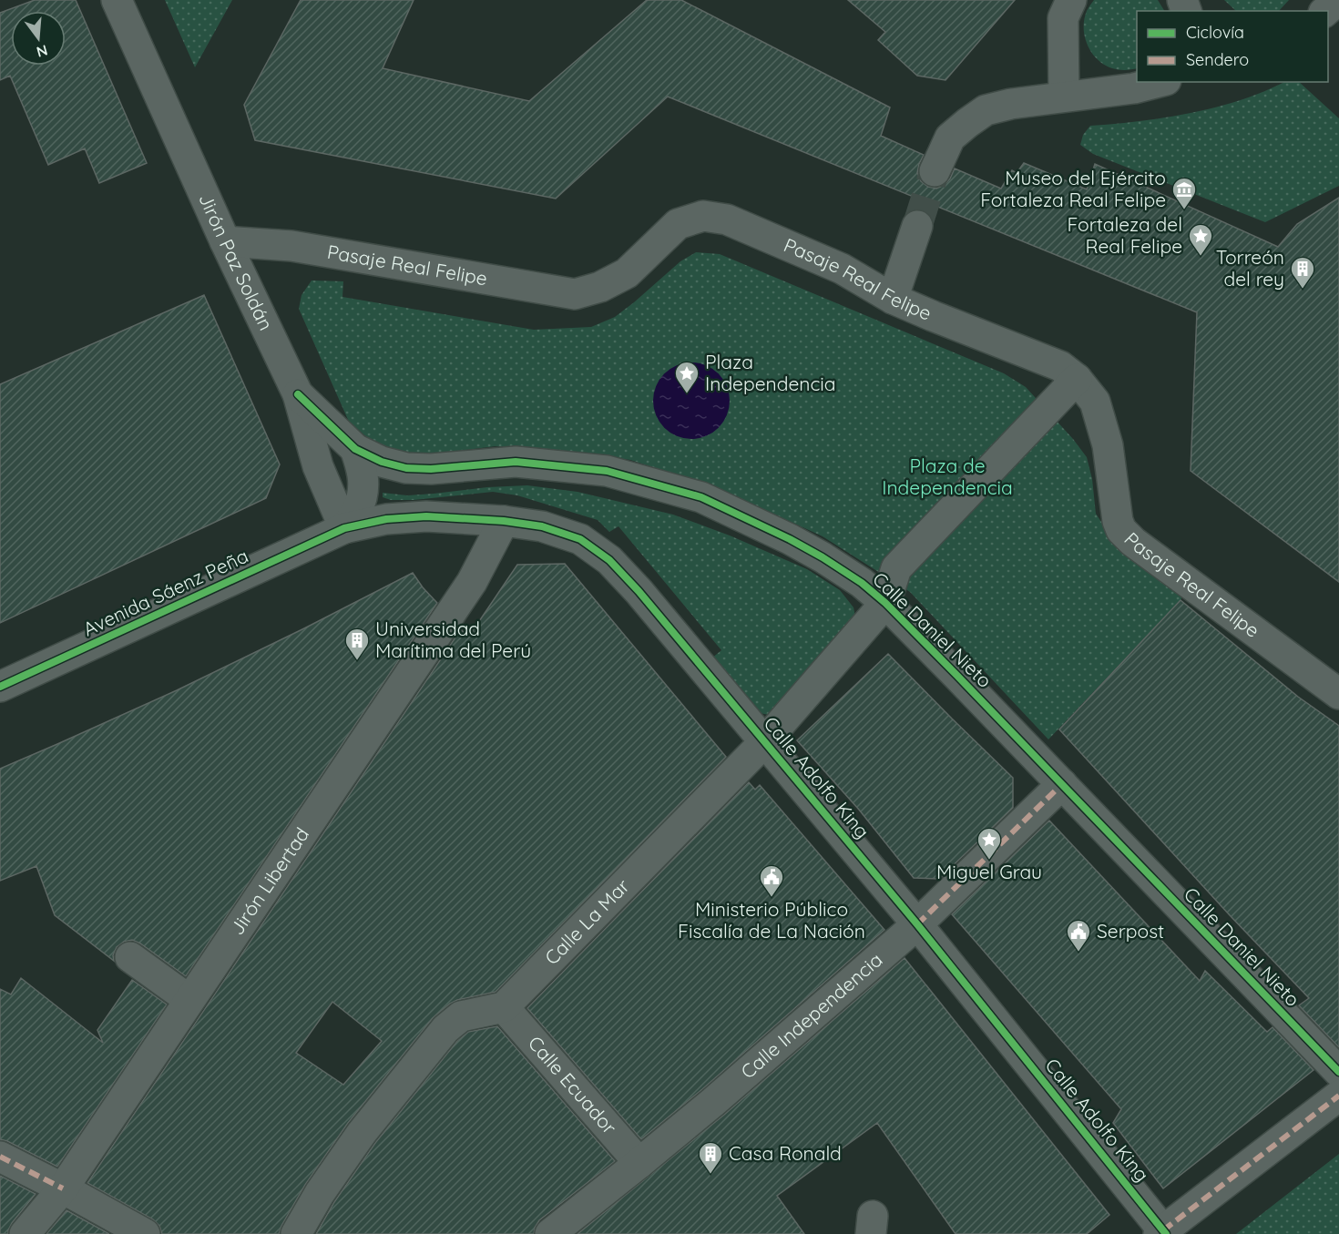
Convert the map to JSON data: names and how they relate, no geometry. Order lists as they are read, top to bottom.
{
  "streets": {
    "street": [
      "Jirón Paz Soldán",
      "Pasaje Real Felipe",
      "Avenida Sáenz Peña",
      "Calle Daniel Nieto",
      "Calle Adolfo King",
      "Jirón Libertad",
      "Calle La Mar",
      "Calle Independencia",
      "Calle Ecuador"
    ]
  },
  "crossings": [
    ["Jirón Paz Soldán", "Pasaje Real Felipe"],
    ["Jirón Paz Soldán", "Avenida Sáenz Peña"],
    ["Jirón Paz Soldán", "Calle Daniel Nieto"],
    ["Jirón Paz Soldán", "Calle Adolfo King"],
    ["Avenida Sáenz Peña", "Calle Adolfo King"],
    ["Calle Daniel Nieto", "Calle La Mar"],
    ["Calle Daniel Nieto", "Calle Independencia"],
    ["Calle Adolfo King", "Jirón Libertad"],
    ["Calle Adolfo King", "Calle La Mar"],
    ["Calle Adolfo King", "Calle Independencia"],
    ["Calle La Mar", "Calle Ecuador"],
    ["Calle Independencia", "Calle Ecuador"]
  ],
  "parks": ["Plaza de Independencia"],
  "places": {
    "museum": ["Museo del Ejército Fortaleza Real Felipe"],
    "place": ["Fortaleza del Real Felipe", "Plaza Independencia", "Miguel Grau"],
    "building": ["Torreón del rey", "Universidad Marítima del Perú", "Casa Ronald"],
    "public building": ["Ministerio Público Fiscalía de La Nación", "Serpost"]
  },
  "legend": ["Ciclovía", "Sendero"],
  "north": "bottom"
}
